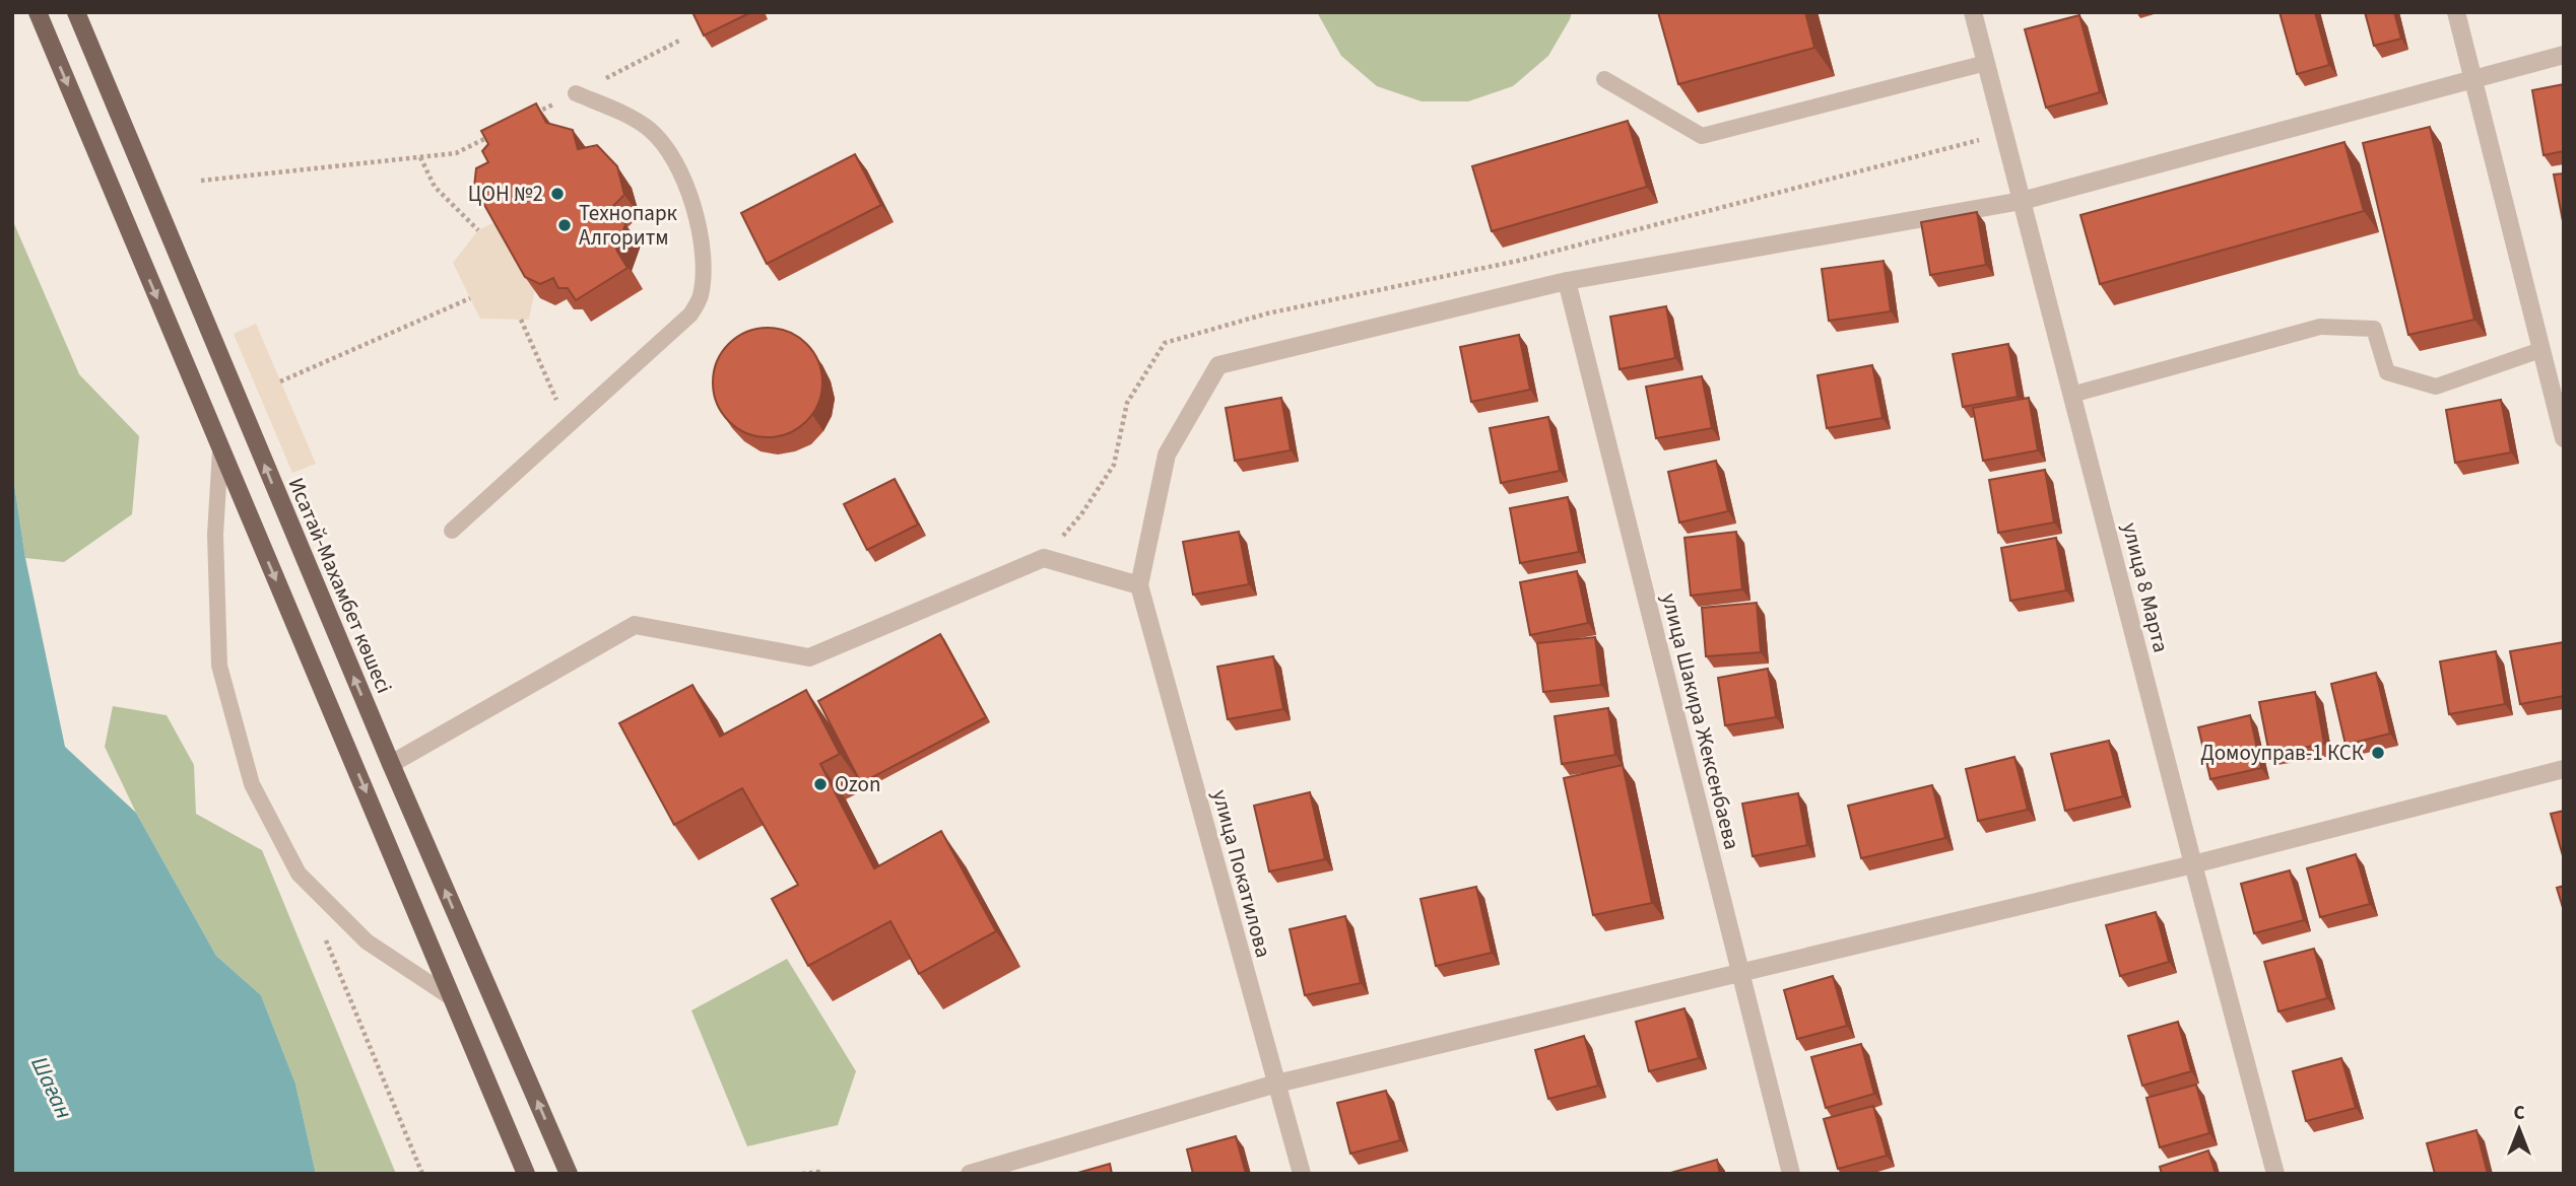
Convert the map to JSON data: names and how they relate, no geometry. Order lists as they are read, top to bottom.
{
  "streets": {
    "main road": ["Исатай-Махамбет көшесі"],
    "street": ["улица 8 Марта", "улица Шакира Жексенбаева", "улица Покатилова"]
  },
  "water": ["Шаған"],
  "places": [
    "ЦОН №2",
    "Технопарк Алгоритм",
    "Домоуправ-1 КСК",
    "Ozon"
  ],
  "north": "top"
}
